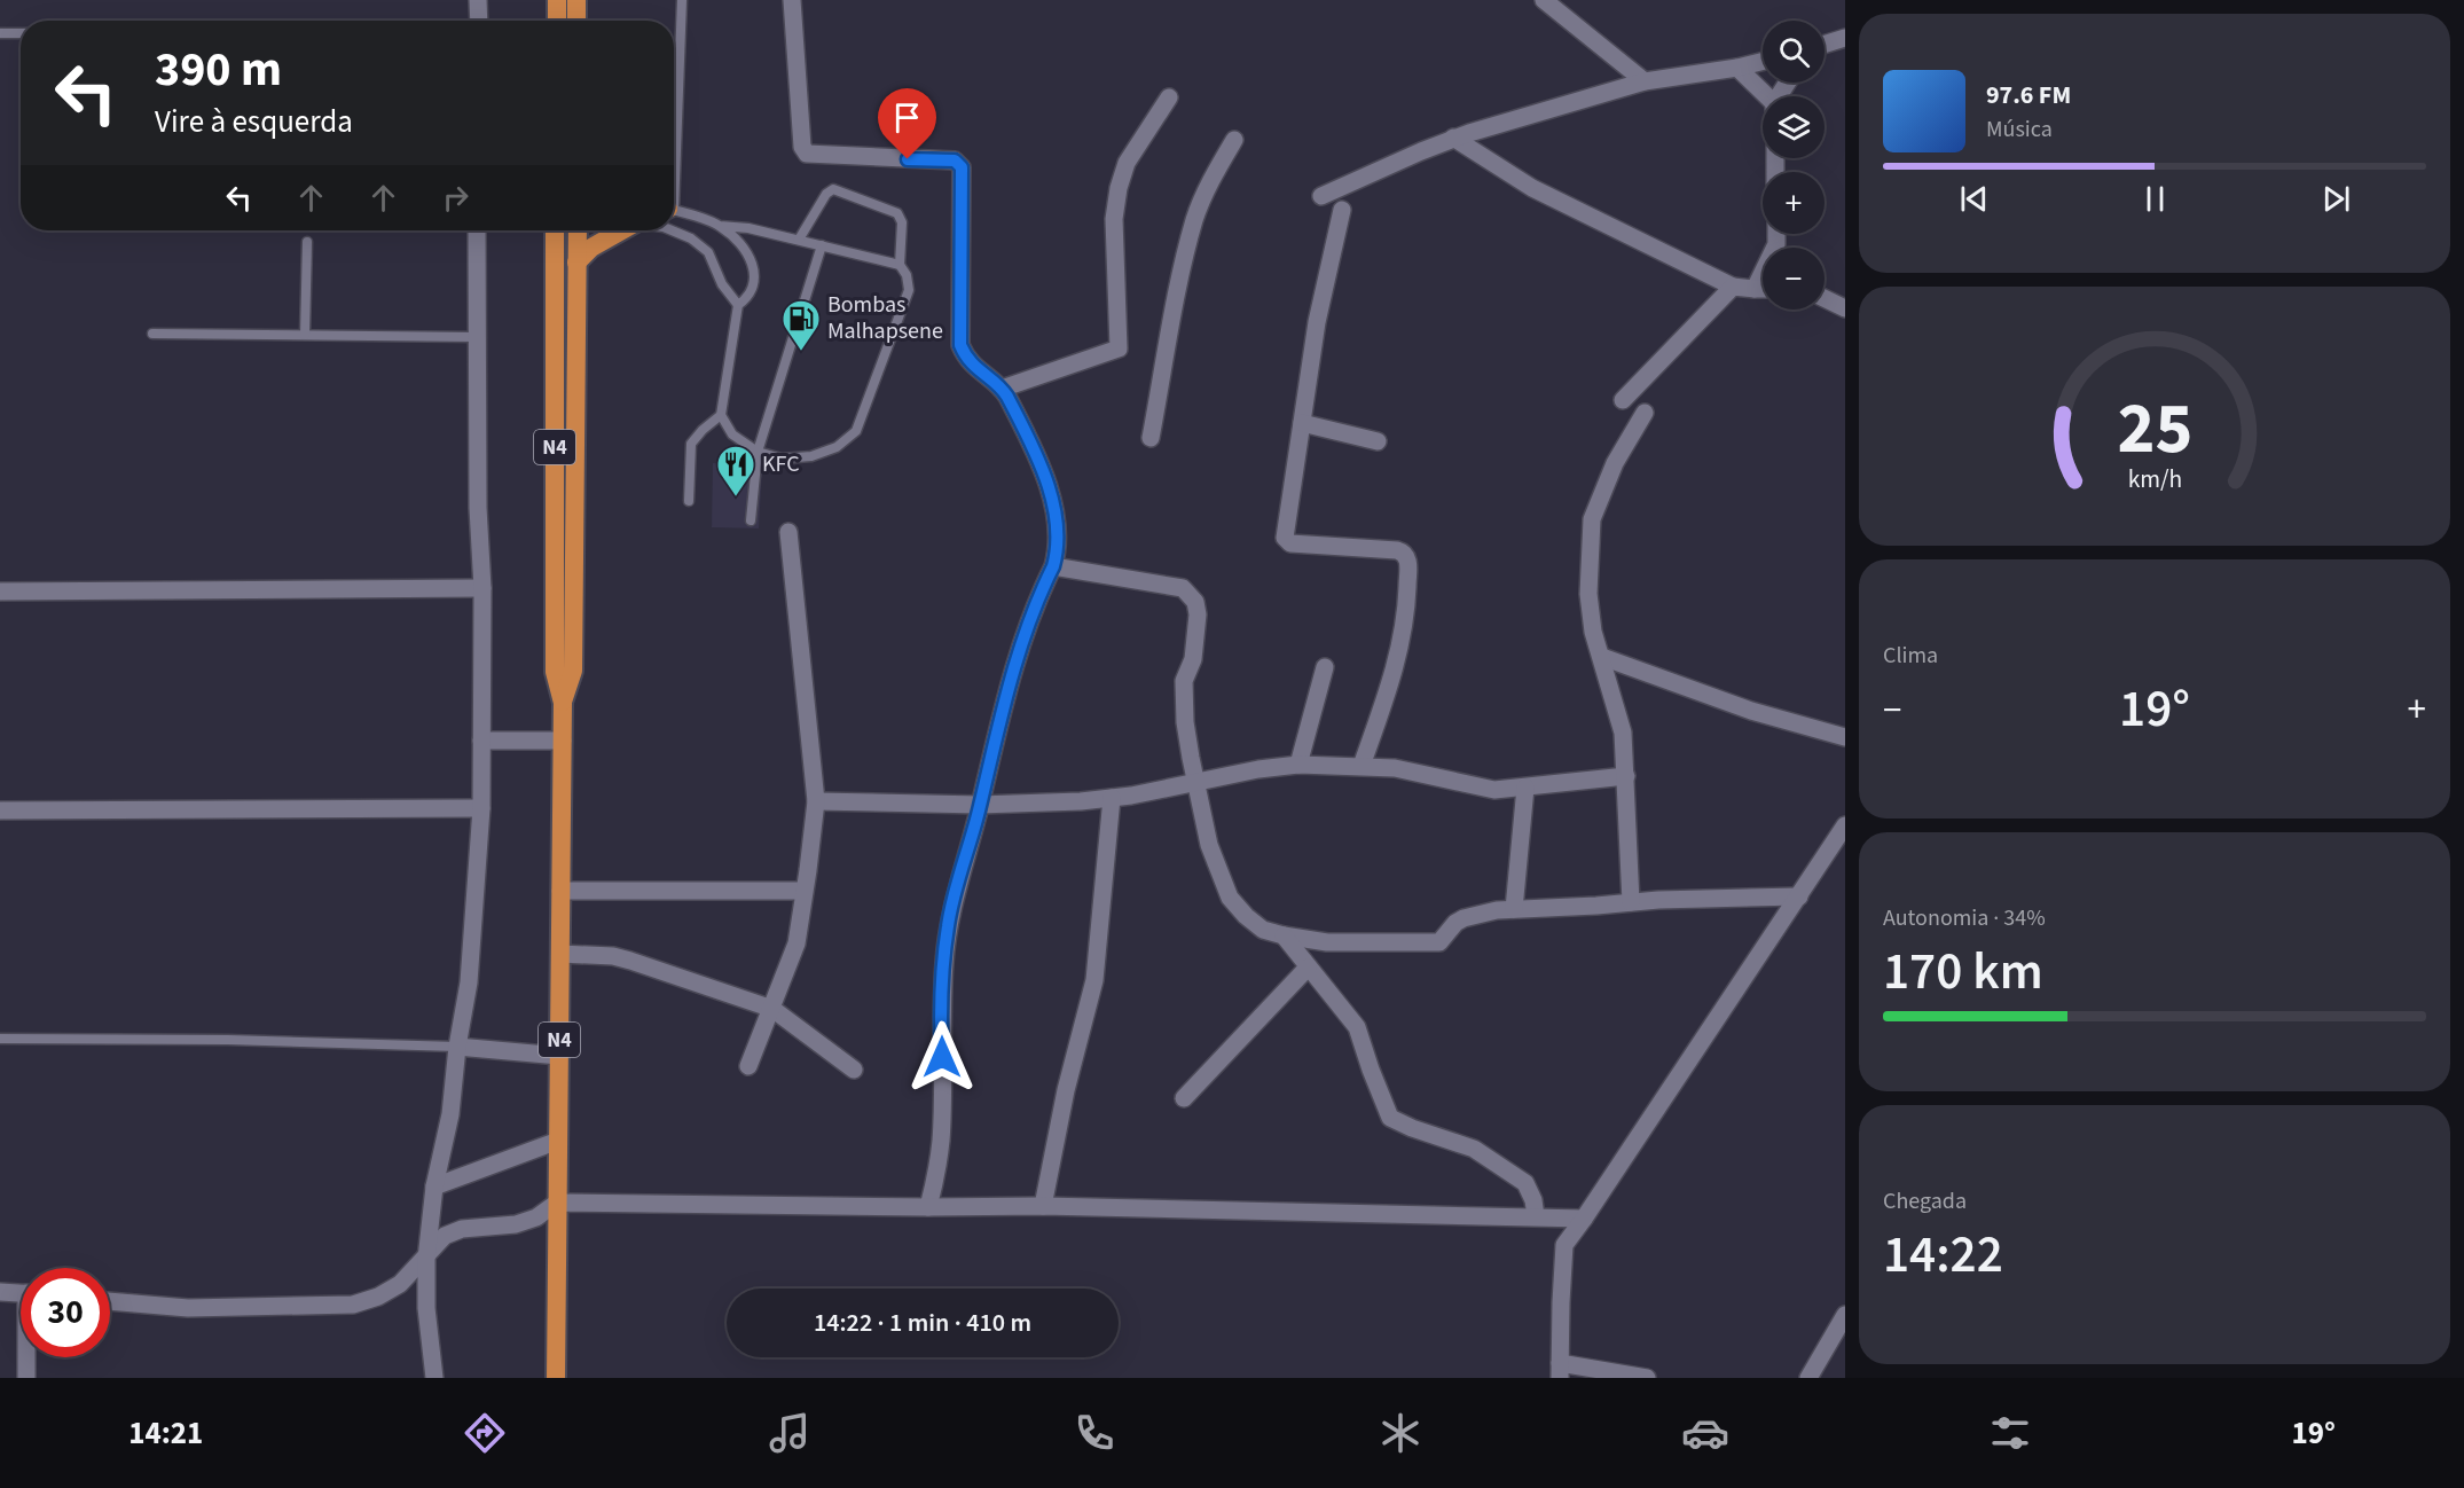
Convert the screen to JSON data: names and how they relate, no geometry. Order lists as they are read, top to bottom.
{
  "streets": {
    "highway": ["N4"]
  },
  "places": {
    "fuel station": ["Bombas Malhapsene"],
    "restaurant": ["KFC"]
  },
  "page": {
    "map_buttons": ["+", "−"],
    "turn": ["390 m", "Vire à esquerda"],
    "song": ["97.6 FM", "Música"],
    "tile": [
      "Clima",
      ["Autonomia · 34%", "170 km"],
      ["Chegada", "14:22"]
    ],
    "heat": ["−", "19°", "+"],
    "limit": "30",
    "trip": "14:22 · 1 min · 410 m",
    "tabs": ["14:21", "19°"],
    "gauge": ["25", "km/h"]
  }
}
